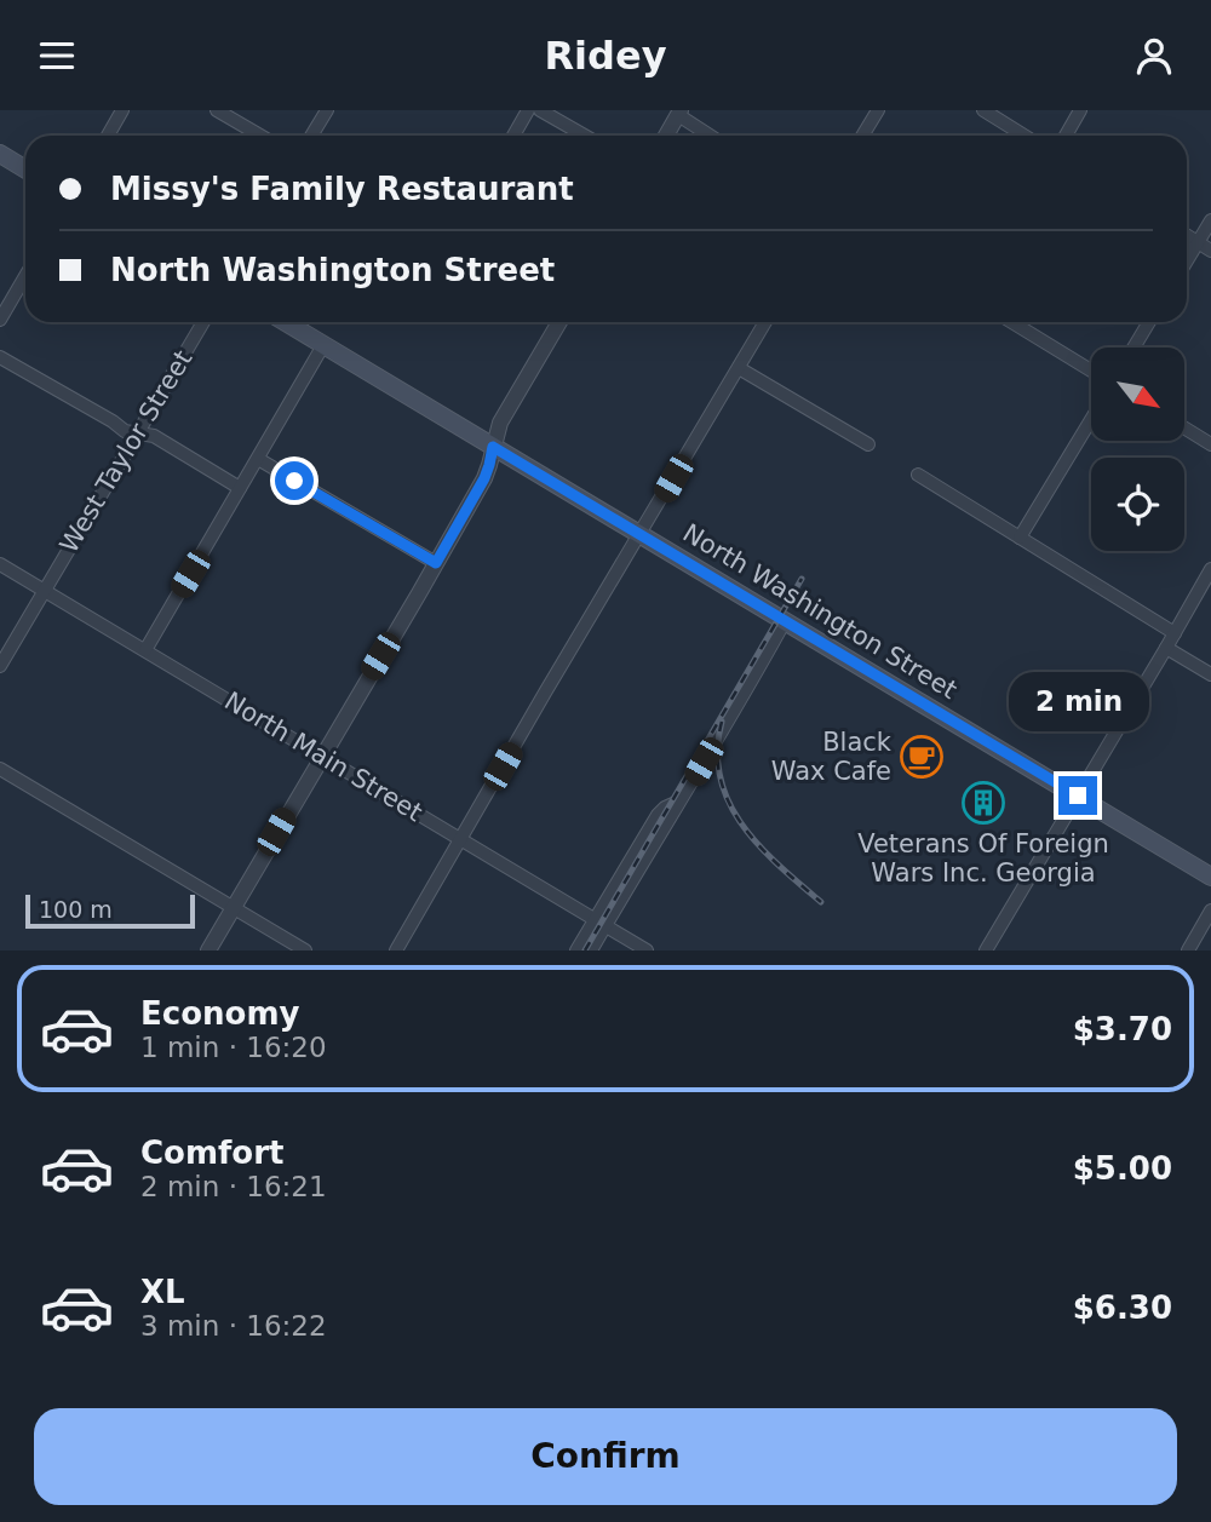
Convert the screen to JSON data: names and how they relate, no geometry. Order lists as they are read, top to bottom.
{
  "streets": {
    "main road": ["North Washington Street"],
    "street": ["West Taylor Street", "North Main Street"]
  },
  "crossings": [
    ["West Taylor Street", "North Main Street"]
  ],
  "places": {
    "cafe": ["Black Wax Cafe"],
    "building": ["Veterans Of Foreign Wars Inc. Georgia"]
  },
  "scale_bar": "100 m",
  "north": "bottom right",
  "page": {
    "header": "Ridey",
    "banner": ["Missy's Family Restaurant", "North Washington Street"],
    "bubble": "2 min",
    "scale": "100 m",
    "list": [
      {
        "name": "Economy",
        "note": "1 min · 16:20",
        "value": "$3.70"
      },
      {
        "name": "Comfort",
        "note": "2 min · 16:21",
        "value": "$5.00"
      },
      {
        "name": "XL",
        "note": "3 min · 16:22",
        "value": "$6.30"
      }
    ],
    "buttons": "Confirm"
  }
}
